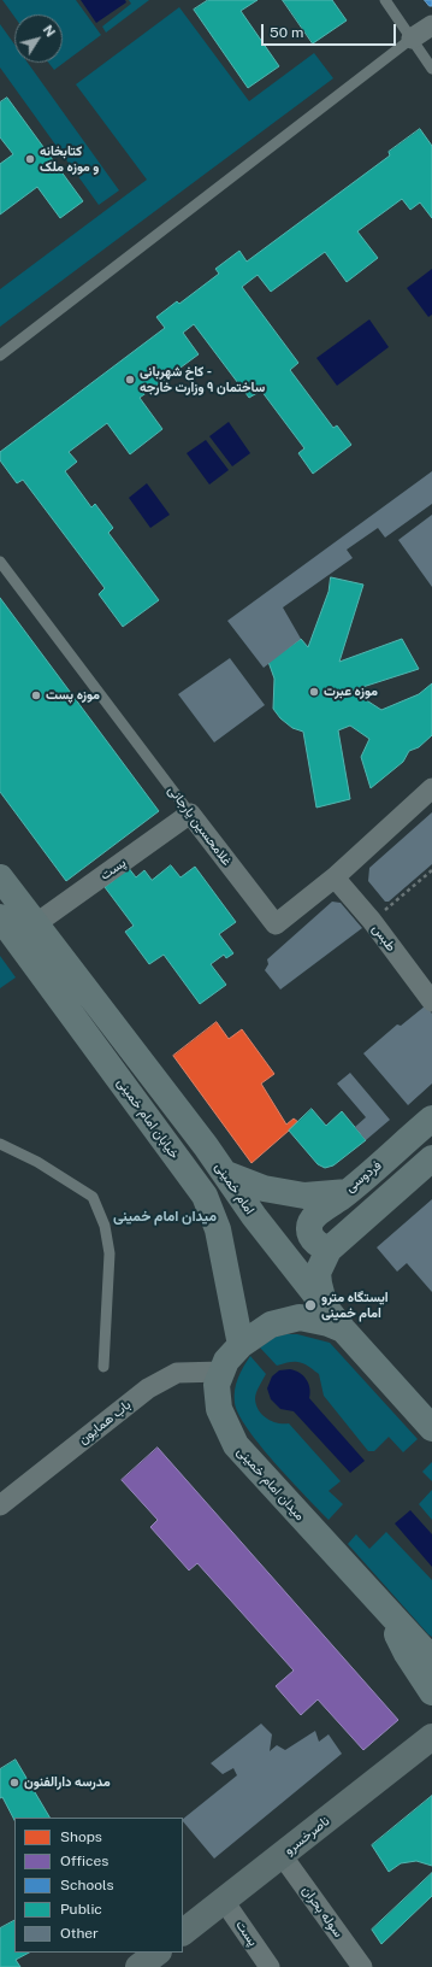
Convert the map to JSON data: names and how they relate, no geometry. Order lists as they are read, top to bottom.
{
  "streets": {
    "main road": [
      "خیابان امام خمینی",
      "فردوسی",
      "امام خمینی",
      "میدان امام خمینی",
      "ناصرخسرو"
    ],
    "street": [
      "غلامحسین یارجانی",
      "پست",
      "طبس",
      "باب همایون",
      "سوله بحران"
    ]
  },
  "crossings": [
    ["غلامحسین یارجانی", "پست"],
    ["غلامحسین یارجانی", "طبس"],
    ["پست", "امام خمینی"],
    ["پست", "ناصرخسرو"],
    ["خیابان امام خمینی", "میدان امام خمینی"],
    ["فردوسی", "امام خمینی"],
    ["امام خمینی", "میدان امام خمینی"],
    ["باب همایون", "میدان امام خمینی"],
    ["ناصرخسرو", "سوله بحران"]
  ],
  "districts": ["میدان امام خمینی"],
  "places": [
    "کتابخانه و موزه ملک",
    "کاخ شهربانی - ساختمان ۹ وزارت خارجه",
    "موزه عبرت",
    "موزه پست",
    "ایستگاه مترو امام خمینی",
    "مدرسه دارالفنون"
  ],
  "legend": [
    "Shops",
    "Offices",
    "Schools",
    "Public",
    "Other"
  ],
  "scale_bar": "50 m",
  "north": "top right"
}
